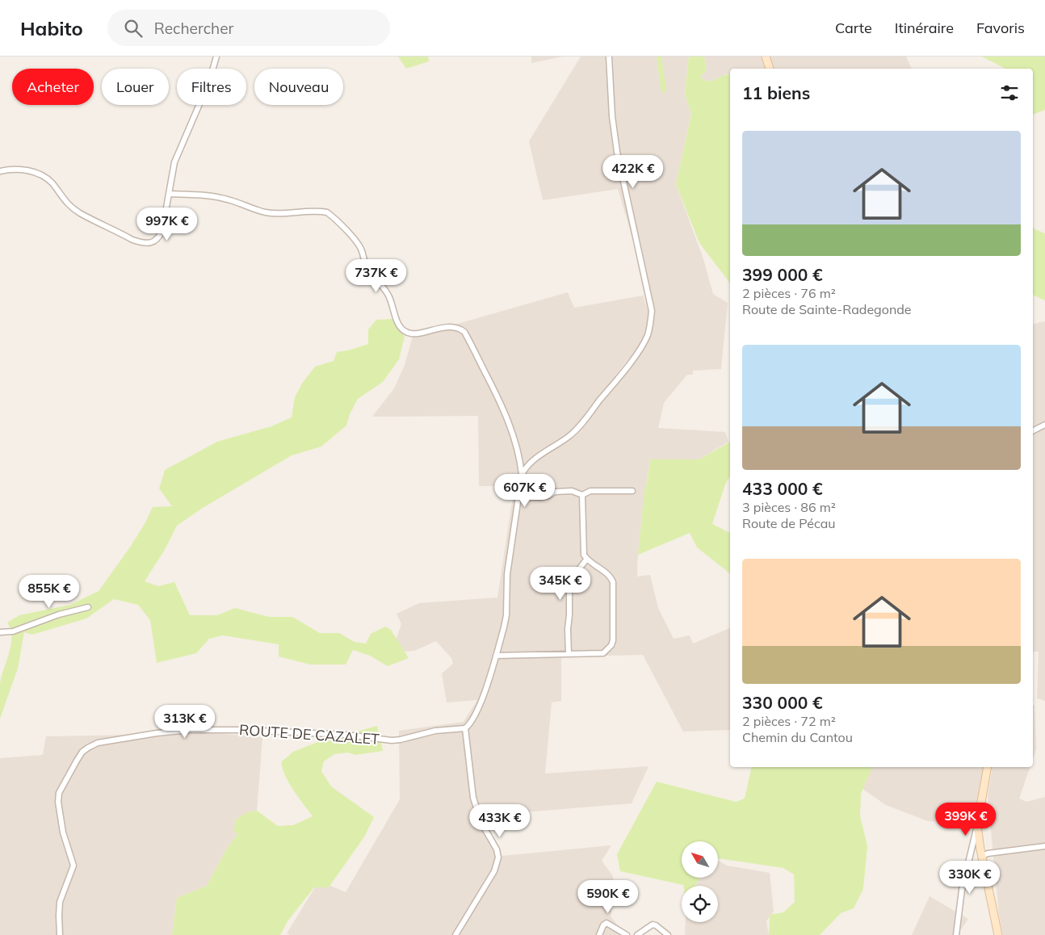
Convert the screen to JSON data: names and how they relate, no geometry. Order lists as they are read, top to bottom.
{
  "streets": {
    "street": ["ROUTE DE CAZALET"]
  },
  "north": "top left",
  "page": {
    "header": "Habito",
    "search": "Rechercher",
    "nav": ["Carte", "Itinéraire", "Favoris"],
    "chip": [
      "Acheter",
      "Louer",
      "Filtres",
      "Nouveau"
    ],
    "heading": "11 biens",
    "list": [
      {
        "name": "399 000 €",
        "note": "2 pièces · 76 m² · Route de Sainte-Radegonde"
      },
      {
        "name": "433 000 €",
        "note": "3 pièces · 86 m² · Route de Pécau"
      },
      {
        "name": "330 000 €",
        "note": "2 pièces · 72 m² · Chemin du Cantou"
      }
    ],
    "price": [
      "422K €",
      "997K €",
      "737K €",
      "607K €",
      "345K €",
      "855K €",
      "313K €",
      "399K €",
      "433K €",
      "330K €",
      "590K €"
    ]
  }
}
